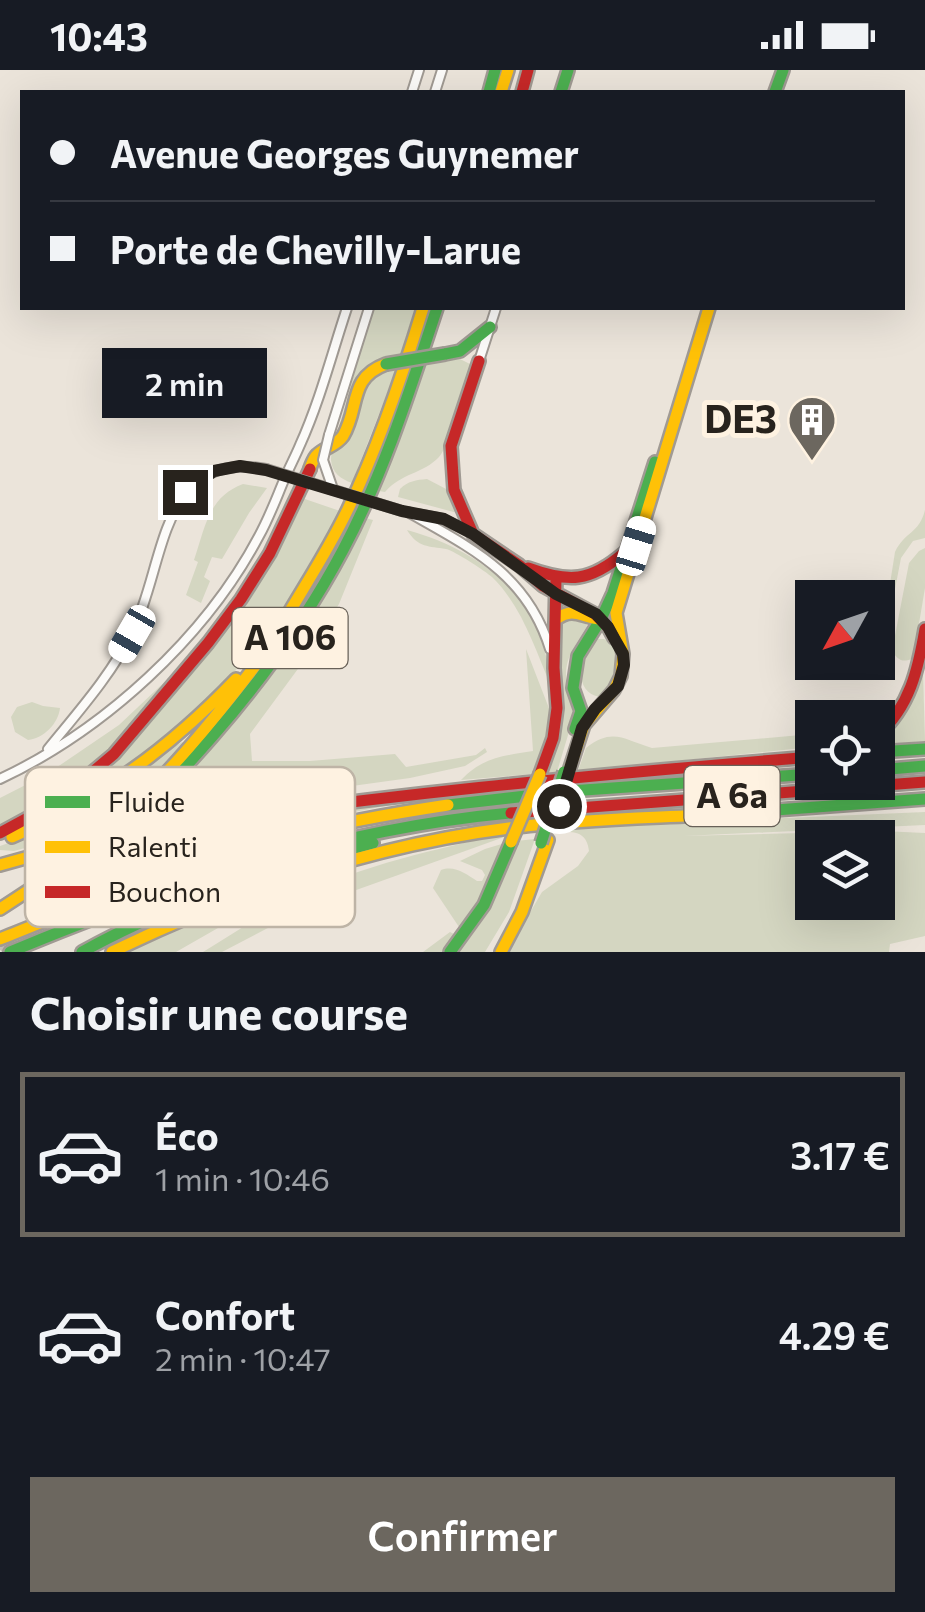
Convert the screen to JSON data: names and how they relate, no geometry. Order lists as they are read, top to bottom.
{
  "streets": {
    "main road": ["A 106", "A 6a"]
  },
  "places": {
    "building": ["DE3"]
  },
  "legend": ["Fluide", "Ralenti", "Bouchon"],
  "north": "bottom left",
  "page": {
    "status": "10:43",
    "banner": ["Avenue Georges Guynemer", "Porte de Chevilly-Larue"],
    "bubble": "2 min",
    "heading": "Choisir une course",
    "list": [
      {
        "name": "Éco",
        "note": "1 min · 10:46",
        "value": "3.17 €"
      },
      {
        "name": "Confort",
        "note": "2 min · 10:47",
        "value": "4.29 €"
      }
    ],
    "buttons": "Confirmer"
  }
}
